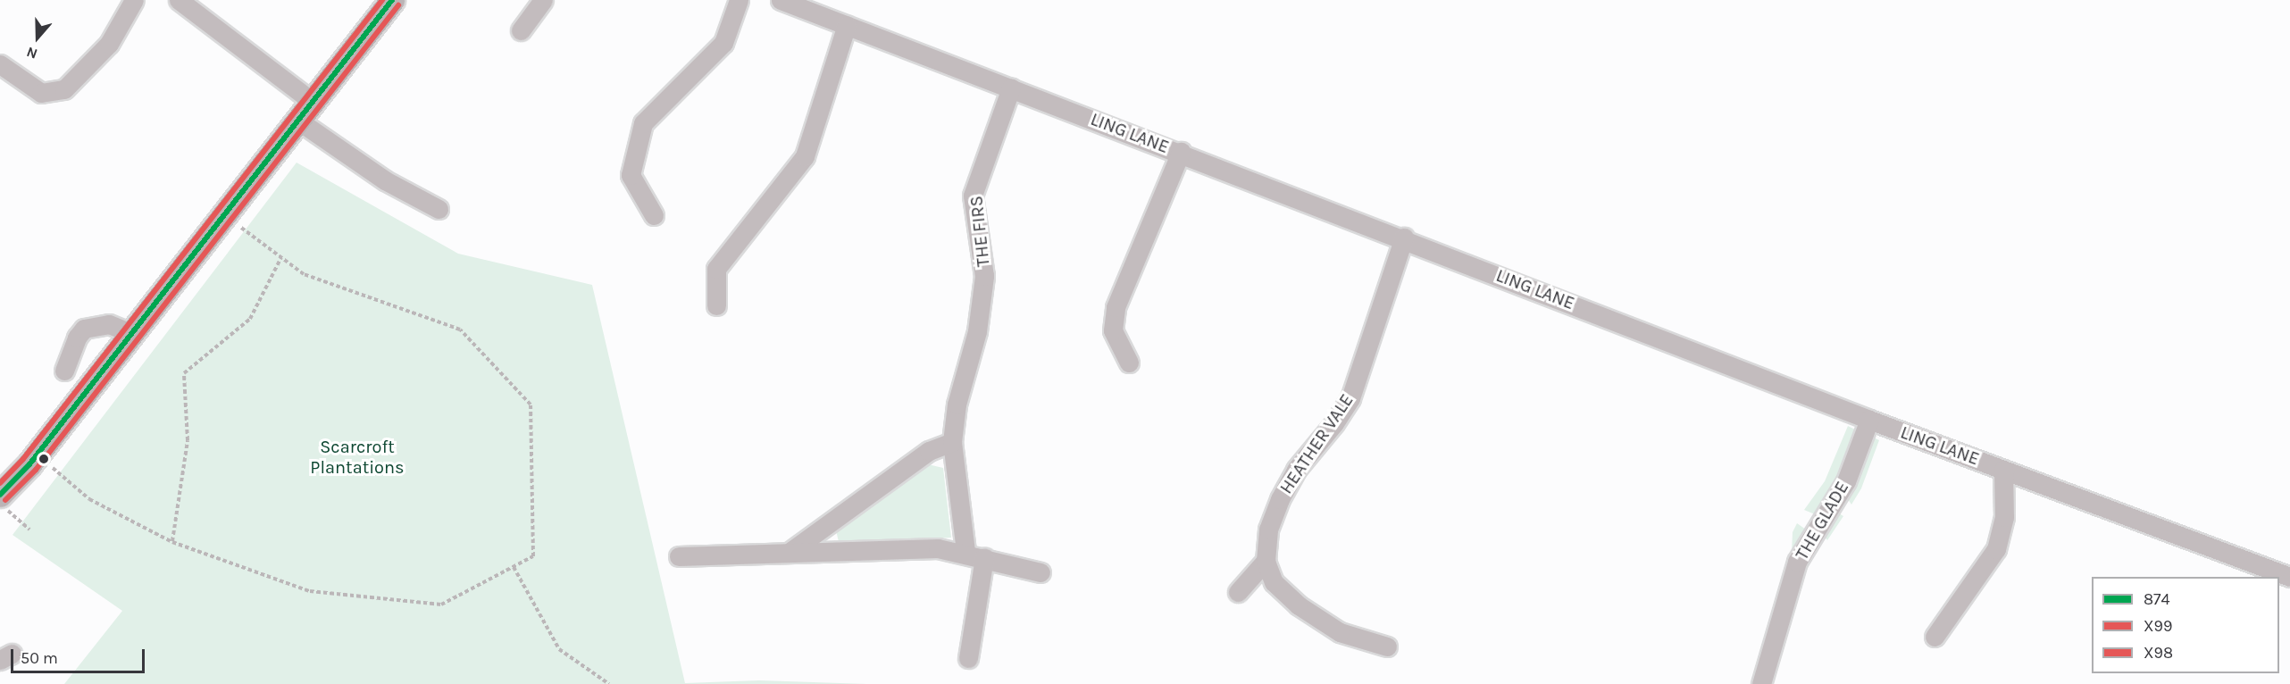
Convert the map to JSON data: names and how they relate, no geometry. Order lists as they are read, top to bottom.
{
  "streets": {
    "street": [
      "LING LANE",
      "THE FIRS",
      "HEATHER VALE",
      "THE GLADE"
    ]
  },
  "crossings": [
    ["LING LANE", "THE FIRS"],
    ["LING LANE", "HEATHER VALE"],
    ["LING LANE", "THE GLADE"]
  ],
  "parks": ["Scarcroft Plantations"],
  "lines": ["transit line 874", "transit line X98", "transit line X99"],
  "legend": ["874", "X99", "X98"],
  "scale_bar": "50 m",
  "north": "bottom"
}
